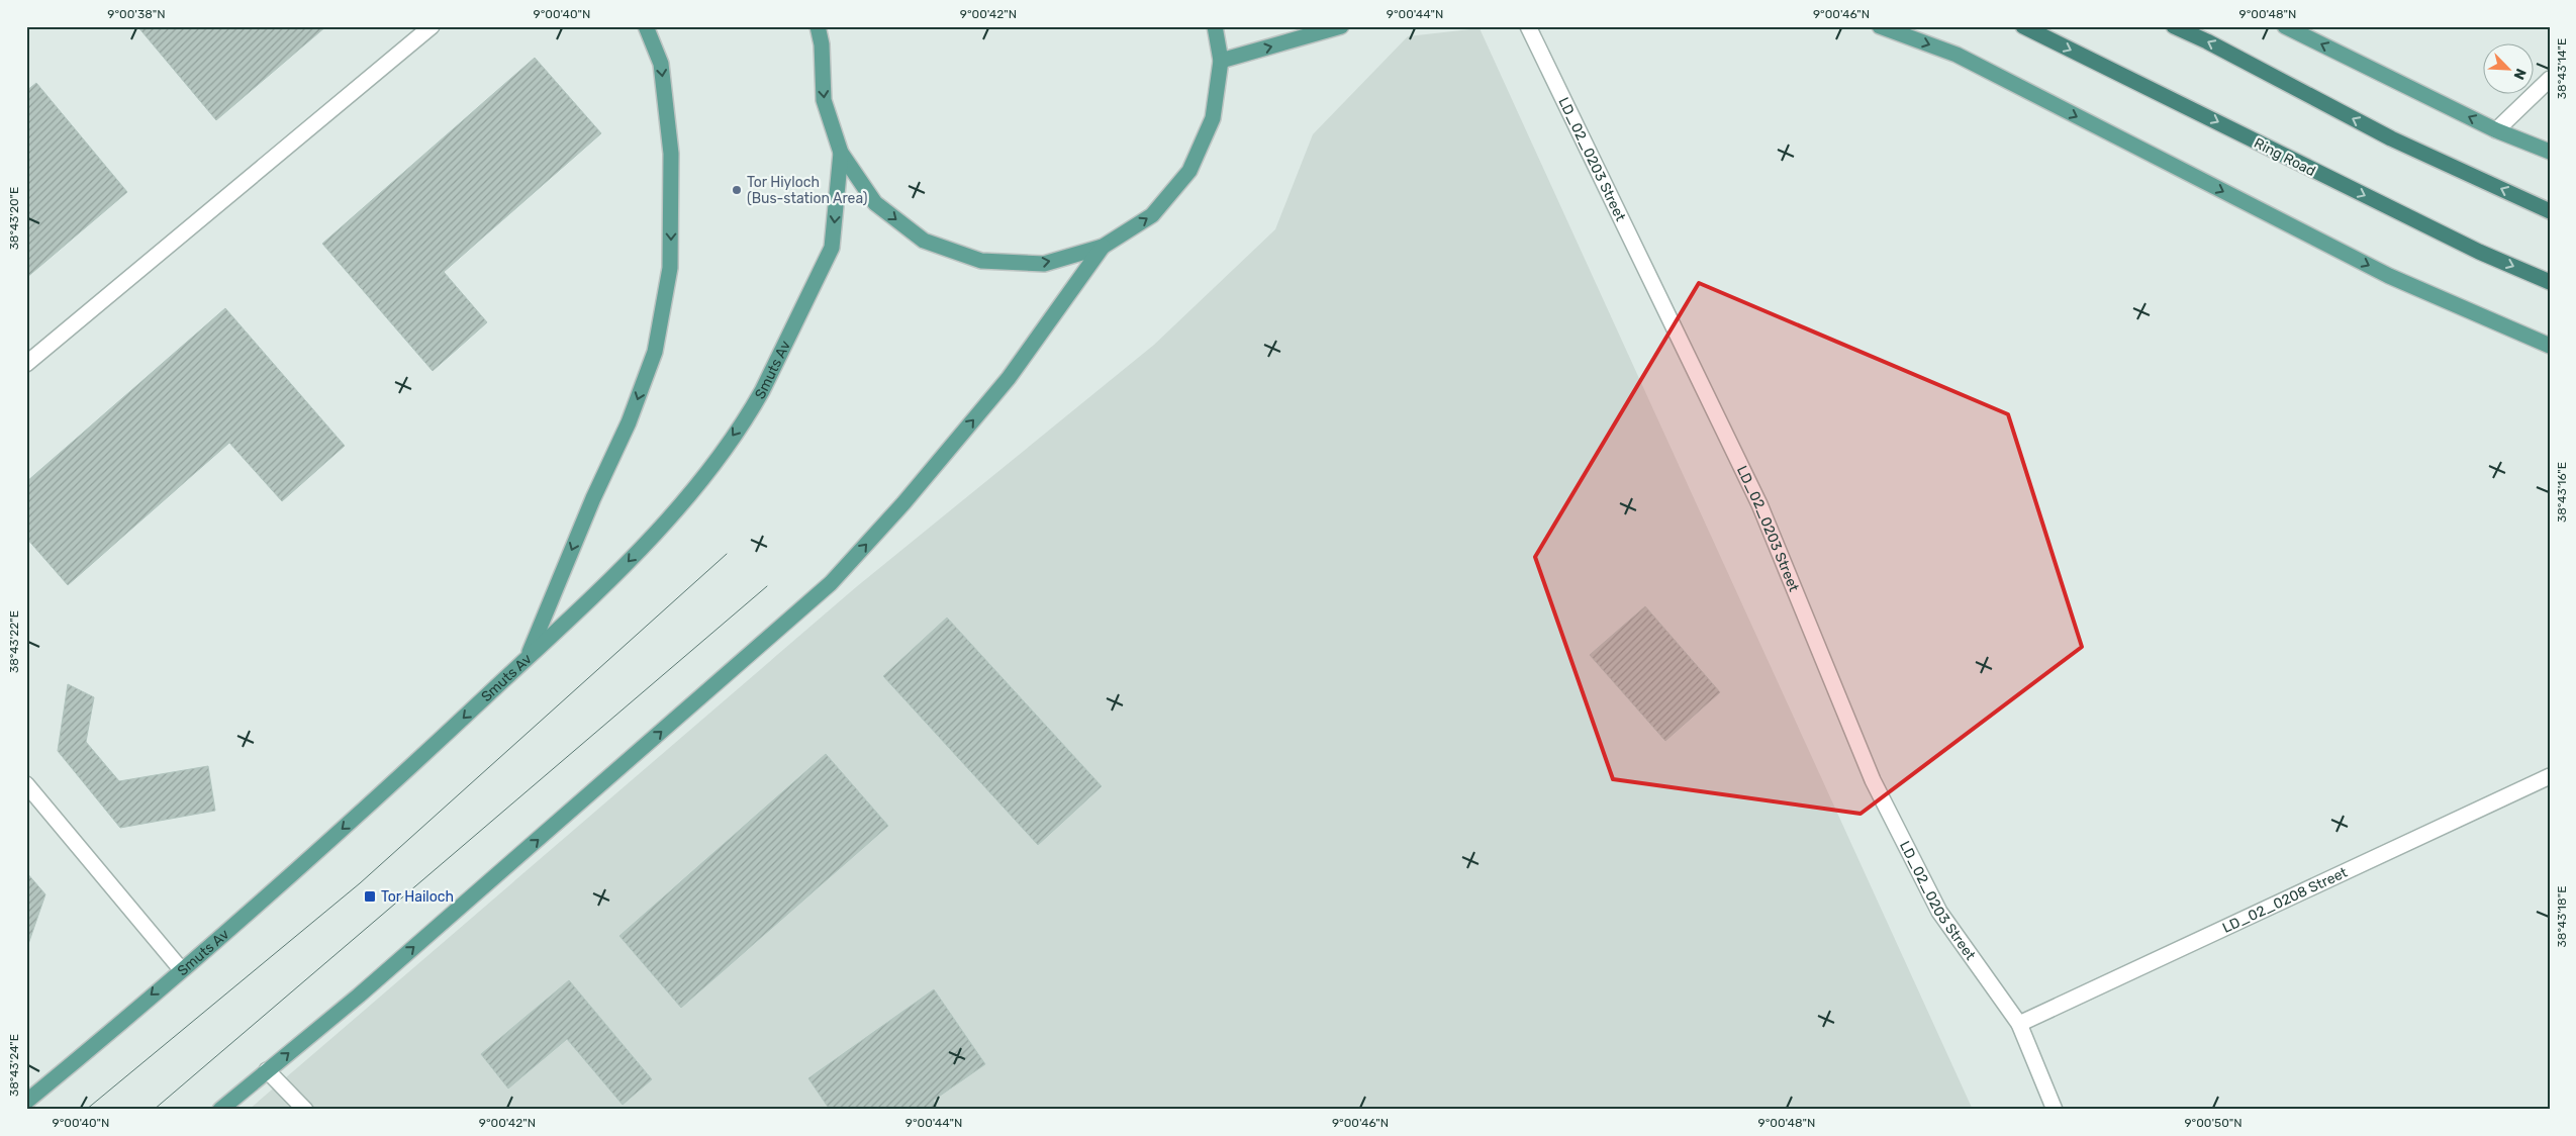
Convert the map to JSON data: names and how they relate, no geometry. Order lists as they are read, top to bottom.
{
  "streets": {
    "highway": ["Ring Road"],
    "main road": ["Smuts Av"],
    "street": ["LD_02_0203 Street", "LD_02_0208 Street"]
  },
  "crossings": [
    ["LD_02_0203 Street", "LD_02_0208 Street"]
  ],
  "one_way": ["Smuts Av"],
  "places": {
    "other": ["Tor Hiyloch (Bus-station Area)"],
    "transit": ["Tor Hailoch"]
  },
  "north": "bottom right",
  "coordinates": [
    "9°00'38\"N",
    "9°00'40\"N",
    "9°00'42\"N",
    "9°00'44\"N",
    "9°00'46\"N",
    "9°00'48\"N",
    "38°43'14\"E",
    "38°43'20\"E",
    "38°43'16\"E",
    "38°43'22\"E",
    "38°43'18\"E",
    "38°43'24\"E",
    "9°00'50\"N"
  ]
}
